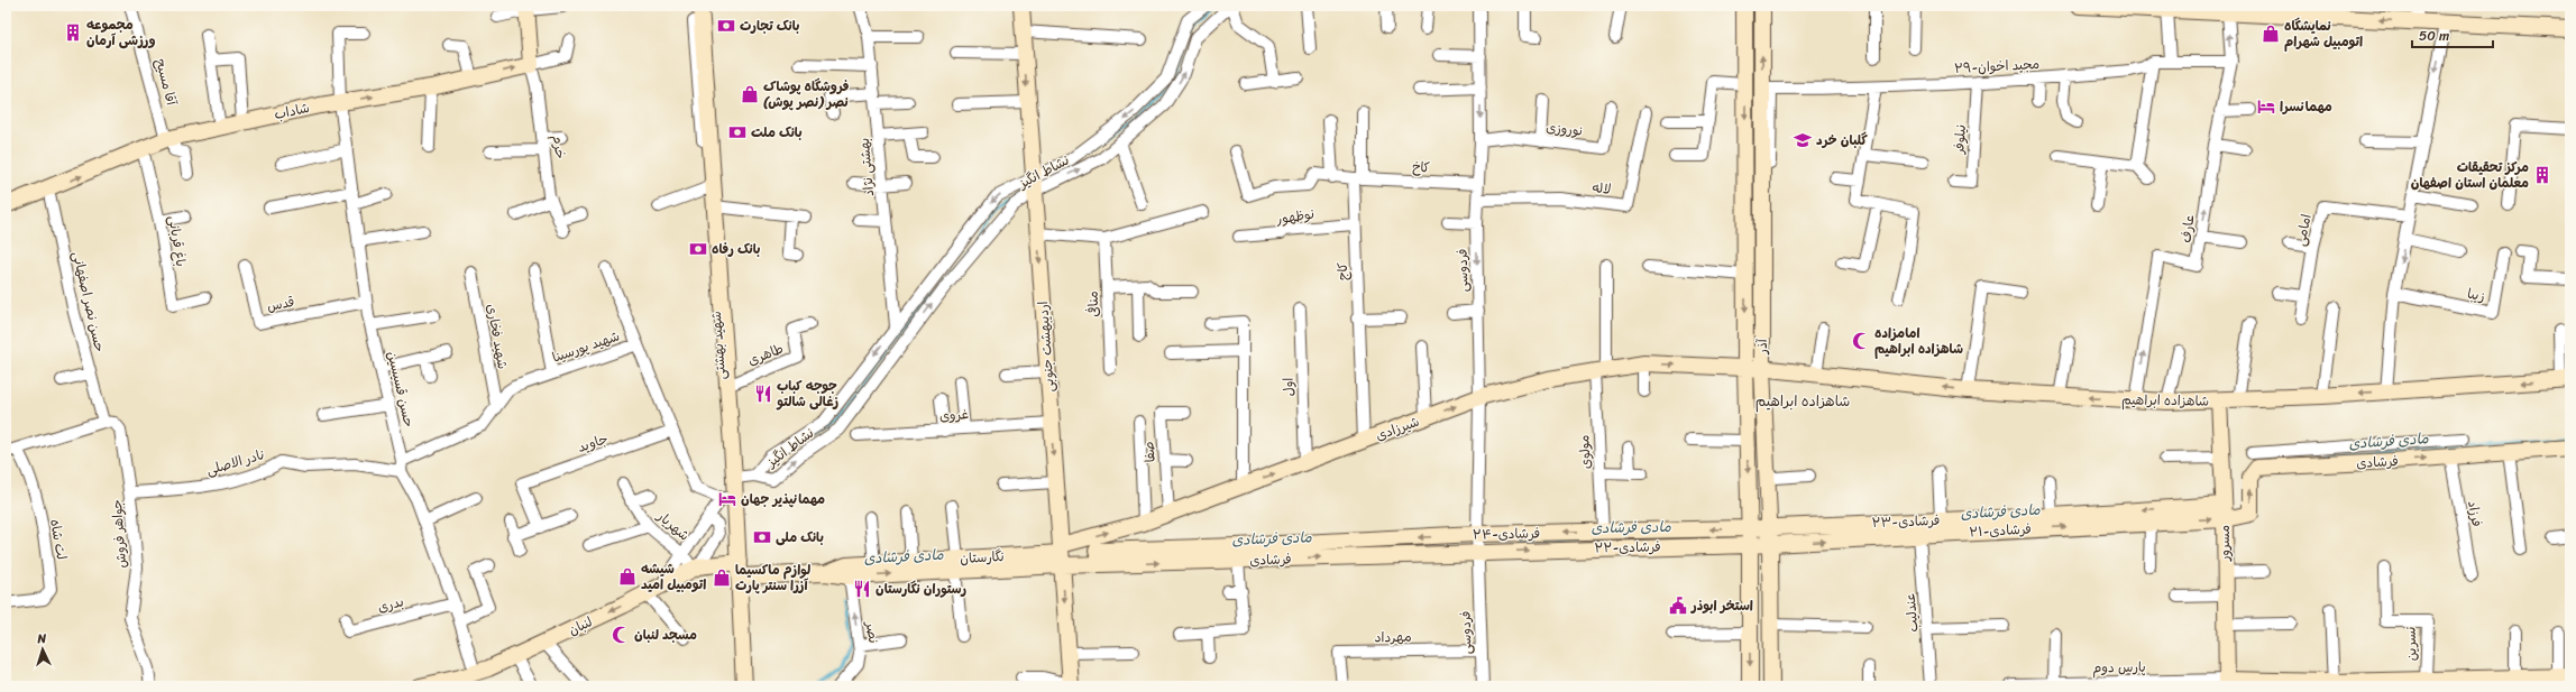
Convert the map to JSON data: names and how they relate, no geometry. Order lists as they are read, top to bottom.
{
  "streets": {
    "street": [
      "۲۹-مجید اخوان",
      "آقا مسیح",
      "شاداب",
      "نوروزی",
      "نیلوفر",
      "خرم",
      "بهشتی نژاد",
      "کاخ",
      "نشاط انگیز",
      "لاله",
      "نوظهور",
      "عارف",
      "امامی",
      "باغ قربانی",
      "فردوسی",
      "کاج",
      "زیبا",
      "حسن نصر اصفهانی",
      "قدس",
      "منافی",
      "شهید فخاری",
      "شهید بهشتی",
      "شهید پورسینا",
      "اردیبهشت جنوبی",
      "آذر",
      "طاهری",
      "اول",
      "حسن قسیسین",
      "شاهزاده ابراهیم",
      "غروی",
      "شیرزادی",
      "جاوید",
      "صفا",
      "مولوی",
      "نادر الاصلی",
      "فرشادی",
      "فرزاد",
      "۲۳-فرشادی",
      "شهریار",
      "۲۱-فرشادی",
      "جواهر فروش",
      "۲۴-فرشادی",
      "لت شاه",
      "مسرور",
      "۲۲-فرشادی",
      "نگارستان",
      "بدری",
      "عندلیب",
      "لنبان",
      "نصر",
      "مهرداد",
      "نسرین",
      "پارس دوم"
    ]
  },
  "crossings": [
    ["۲۹-مجید اخوان", "نیلوفر"],
    ["۲۹-مجید اخوان", "عارف"],
    ["۲۹-مجید اخوان", "آذر"],
    ["آقا مسیح", "شاداب"],
    ["شاداب", "خرم"],
    ["شاداب", "باغ قربانی"],
    ["شاداب", "حسن نصر اصفهانی"],
    ["شاداب", "حسن قسیسین"],
    ["نوروزی", "فردوسی"],
    ["بهشتی نژاد", "نشاط انگیز"],
    ["کاخ", "فردوسی"],
    ["کاخ", "کاج"],
    ["نشاط انگیز", "اردیبهشت جنوبی"],
    ["لاله", "فردوسی"],
    ["نوظهور", "کاج"],
    ["عارف", "شاهزاده ابراهیم"],
    ["فردوسی", "شیرزادی"],
    ["فردوسی", "فرشادی"],
    ["فردوسی", "۲۴-فرشادی"],
    ["فردوسی", "۲۲-فرشادی"],
    ["فردوسی", "مهرداد"],
    ["کاج", "شیرزادی"],
    ["حسن نصر اصفهانی", "جواهر فروش"],
    ["قدس", "حسن قسیسین"],
    ["شهید فخاری", "شهید پورسینا"],
    ["شهید بهشتی", "شهید پورسینا"],
    ["شهید بهشتی", "طاهری"],
    ["شهید بهشتی", "نگارستان"],
    ["شهید بهشتی", "لنبان"],
    ["شهید پورسینا", "حسن قسیسین"],
    ["شهید پورسینا", "جاوید"],
    ["شهید پورسینا", "نادر الاصلی"],
    ["اردیبهشت جنوبی", "غروی"],
    ["اردیبهشت جنوبی", "شیرزادی"],
    ["اردیبهشت جنوبی", "فرشادی"],
    ["اردیبهشت جنوبی", "نگارستان"],
    ["آذر", "شاهزاده ابراهیم"],
    ["آذر", "شیرزادی"],
    ["آذر", "۲۳-فرشادی"],
    ["آذر", "۲۱-فرشادی"],
    ["آذر", "۲۴-فرشادی"],
    ["آذر", "۲۲-فرشادی"],
    ["اول", "شیرزادی"],
    ["حسن قسیسین", "نادر الاصلی"],
    ["حسن قسیسین", "بدری"],
    ["حسن قسیسین", "لنبان"],
    ["شاهزاده ابراهیم", "شیرزادی"],
    ["شاهزاده ابراهیم", "مسرور"],
    ["شیرزادی", "صفا"],
    ["شیرزادی", "مولوی"],
    ["شیرزادی", "فرشادی"],
    ["شیرزادی", "نگارستان"],
    ["مولوی", "۲۴-فرشادی"],
    ["نادر الاصلی", "جواهر فروش"],
    ["فرشادی", "فرزاد"],
    ["فرشادی", "۲۳-فرشادی"],
    ["فرشادی", "۲۱-فرشادی"],
    ["فرشادی", "۲۴-فرشادی"],
    ["فرشادی", "مسرور"],
    ["فرشادی", "۲۲-فرشادی"],
    ["فرشادی", "نگارستان"],
    ["۲۳-فرشادی", "۲۱-فرشادی"],
    ["۲۳-فرشادی", "۲۴-فرشادی"],
    ["۲۳-فرشادی", "مسرور"],
    ["شهریار", "لنبان"],
    ["۲۱-فرشادی", "مسرور"],
    ["۲۱-فرشادی", "۲۲-فرشادی"],
    ["۲۱-فرشادی", "عندلیب"],
    ["مسرور", "پارس دوم"],
    ["نگارستان", "لنبان"],
    ["نگارستان", "نصر"]
  ],
  "one_way": ["نصر"],
  "districts": ["شاهزاده ابراهیم"],
  "water": ["مادی فرشادی"],
  "places": {
    "bank": [
      "بانک تجارت",
      "بانک ملت",
      "بانک رفاه",
      "بانک ملی"
    ],
    "building": ["مجموعه ورزشی آرمان", "مرکز تحقیقات معلمان استان اصفهان"],
    "shop": [
      "نمایشگاه اتومبیل شهرام",
      "فروشگاه پوشاک نصر (نصر پوش)",
      "شیشه اتومبیل امید",
      "لوازم ماکسیما آزرا سنتر پارت"
    ],
    "hotel": ["مهمانسرا", "مهمانپذیر جهان"],
    "school or university": ["گلبان خرد"],
    "mosque": ["امامزاده شاهزاده ابراهیم", "مسجد لنبان"],
    "restaurant": ["جوجه کباب زغالی شالتو", "رستوران نگارستان"],
    "public building": ["استخر ابوذر"]
  },
  "scale_bar": "50 m",
  "north": "top"
}
